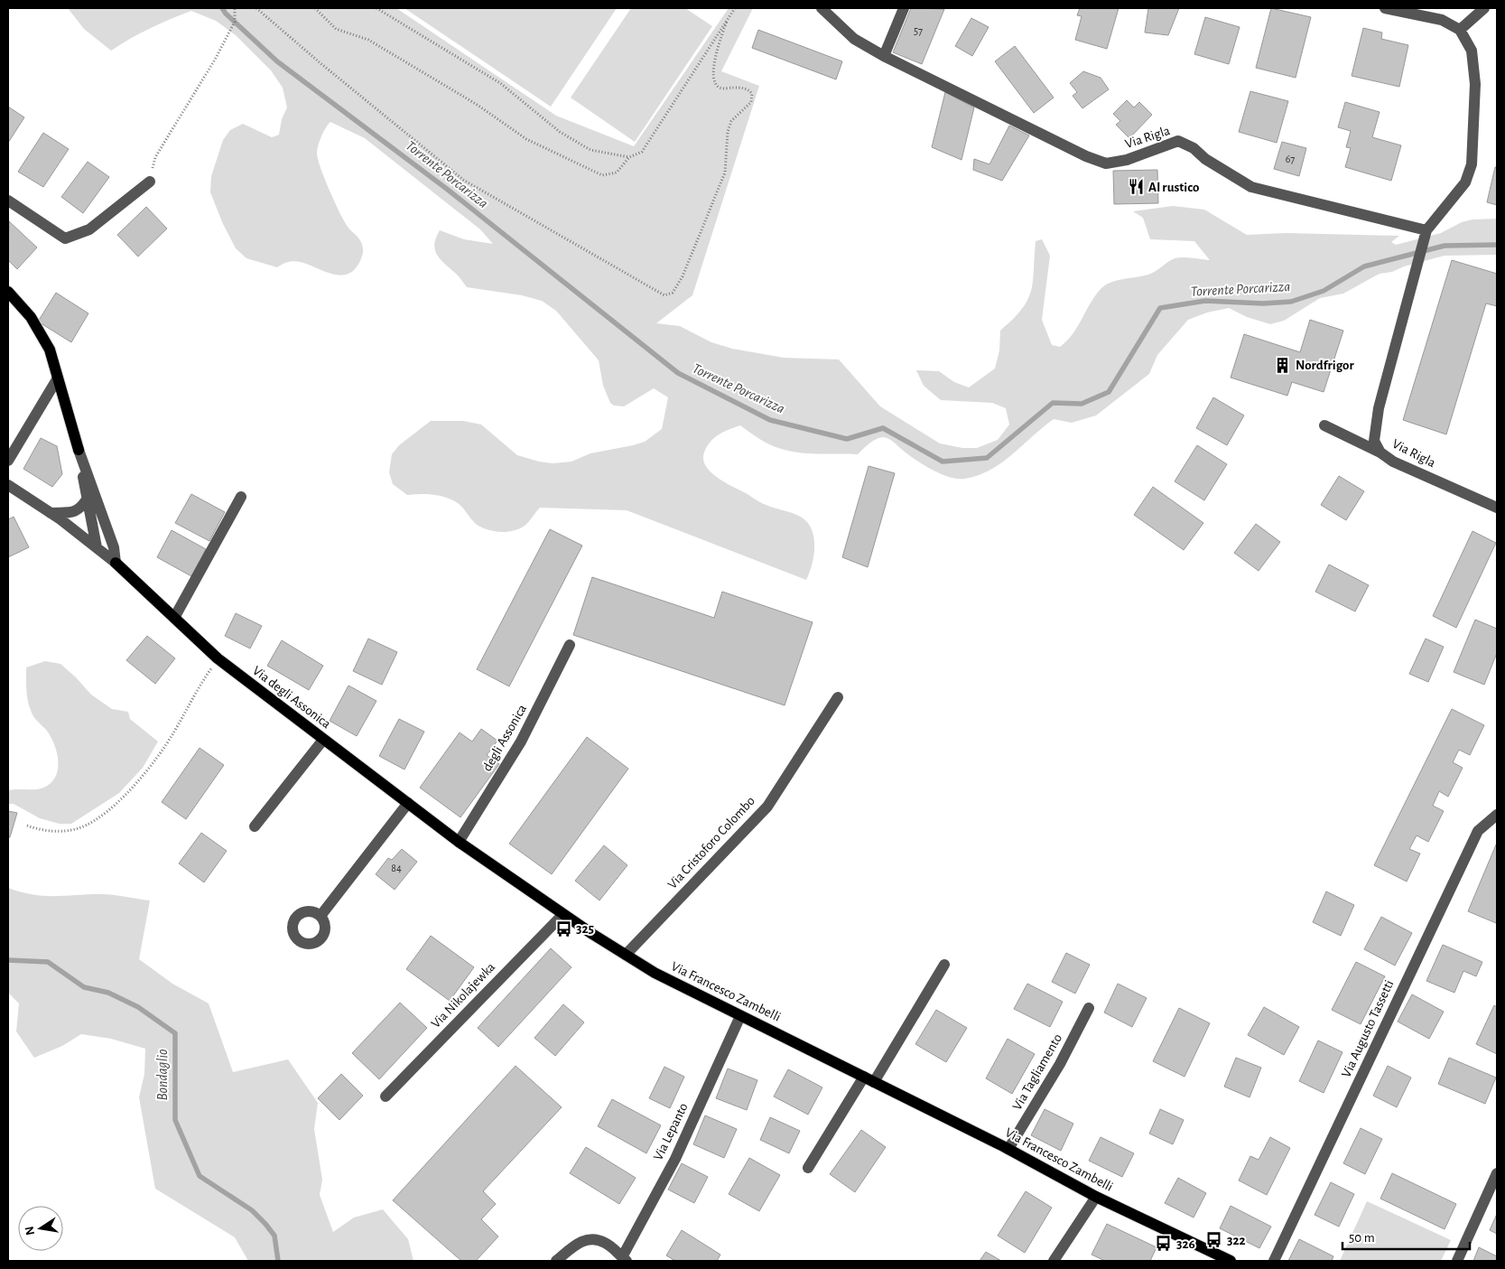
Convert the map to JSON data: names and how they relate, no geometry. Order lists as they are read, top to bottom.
{
  "streets": {
    "main road": ["Via degli Assonica", "Via Francesco Zambelli"],
    "street": [
      "Via Rigla",
      "degli Assonica",
      "Via Cristoforo Colombo",
      "Via Nikolajewka",
      "Via Augusto Tassetti",
      "Via Tagliamento",
      "Via Lepanto"
    ]
  },
  "crossings": [
    ["Via degli Assonica", "degli Assonica"],
    ["Via degli Assonica", "Via Francesco Zambelli"],
    ["Via degli Assonica", "Via Nikolajewka"],
    ["Via Cristoforo Colombo", "Via Francesco Zambelli"],
    ["Via Francesco Zambelli", "Via Nikolajewka"],
    ["Via Francesco Zambelli", "Via Tagliamento"],
    ["Via Francesco Zambelli", "Via Lepanto"]
  ],
  "water": ["Torrente Porcarizza", "Bondaglio"],
  "places": {
    "restaurant": ["Al rustico"],
    "building": ["Nordfrigor"],
    "bus stop": ["325", "322", "326"]
  },
  "house_numbers": ["57", "67", "84"],
  "scale_bar": "50 m",
  "north": "left"
}
